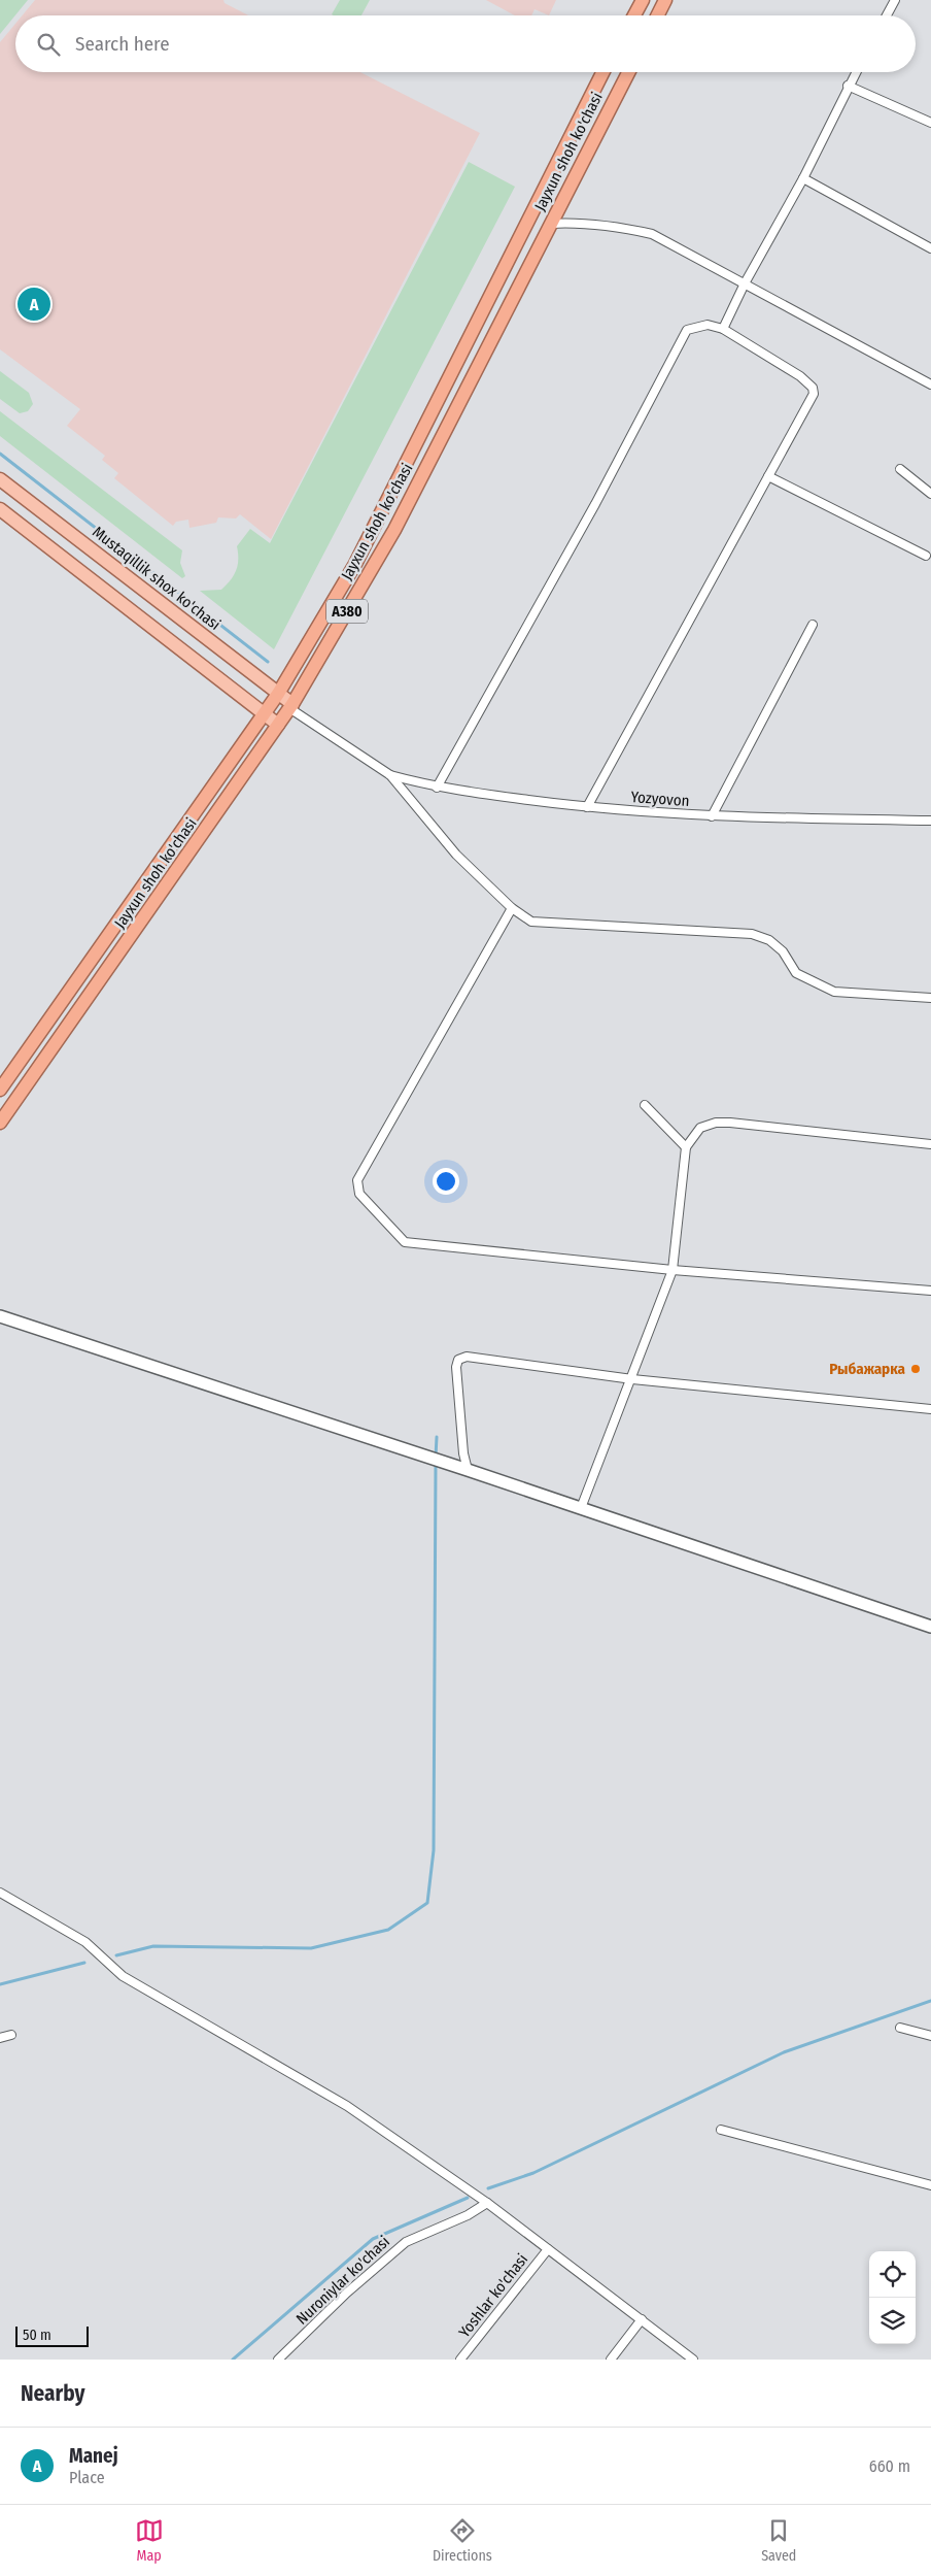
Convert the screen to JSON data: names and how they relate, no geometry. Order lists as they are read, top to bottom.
{
  "streets": {
    "highway": ["Jayxun shoh ko'chasi", "A380"],
    "main road": ["Mustaqillik shox ko'chasi"],
    "street": ["Yozyovon", "Nuroniylar ko'chasi", "Yoshlar ko'chasi"]
  },
  "crossings": [
    ["Jayxun shoh ko'chasi", "Mustaqillik shox ko'chasi"]
  ],
  "places": ["Рыбажарка"],
  "scale_bar": "50 m",
  "page": {
    "search": "Search here",
    "pins": "A",
    "scale": "50 m",
    "heading": "Nearby",
    "list": [
      {
        "mark": "A",
        "name": "Manej",
        "note": "Place",
        "value": "660 m"
      }
    ],
    "nav": ["Map", "Directions", "Saved"]
  }
}
